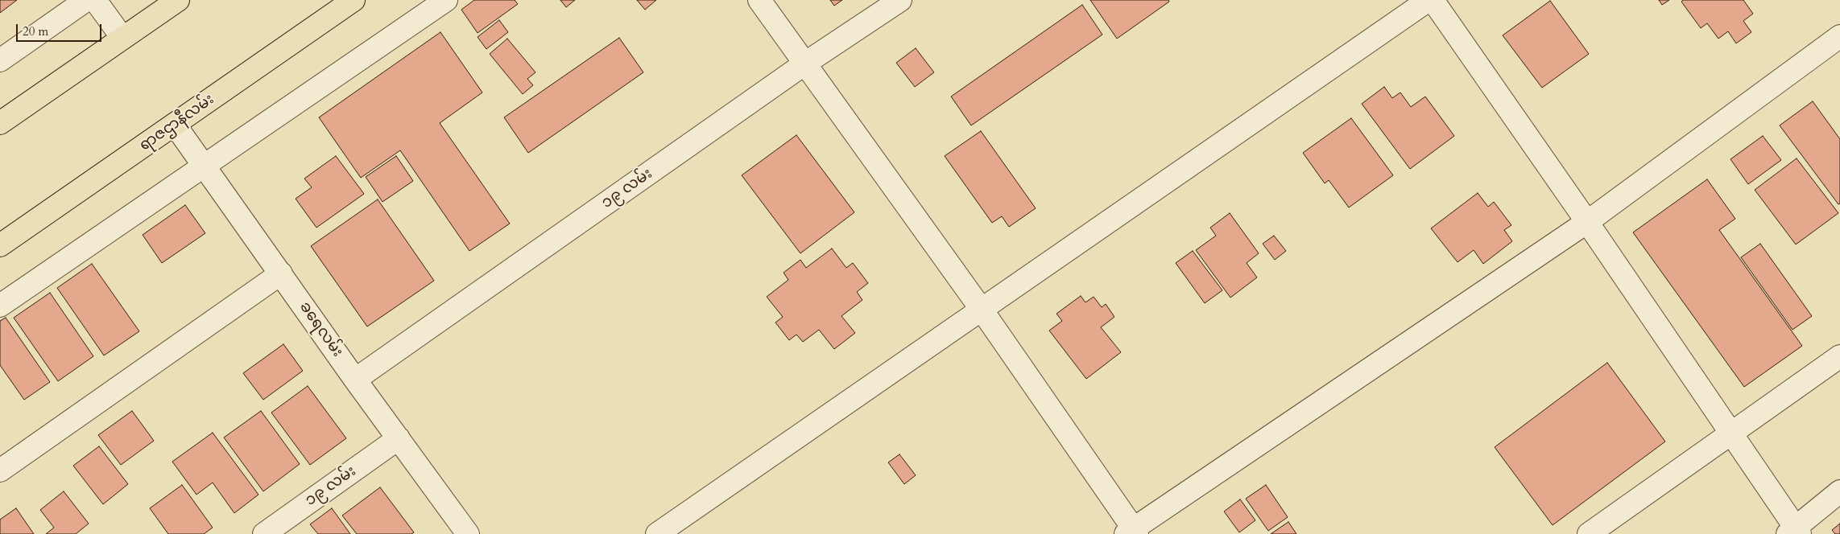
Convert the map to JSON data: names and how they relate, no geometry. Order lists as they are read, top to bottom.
{
  "streets": {
    "main road": ["ရာဇဌာနီလမ်း"],
    "street": ["၁၉ လမ်း", "ခရေလမ်း"]
  },
  "crossings": [
    ["ရာဇဌာနီလမ်း", "ခရေလမ်း"],
    ["၁၉ လမ်း", "ခရေလမ်း"]
  ],
  "scale_bar": "20 m"
}
